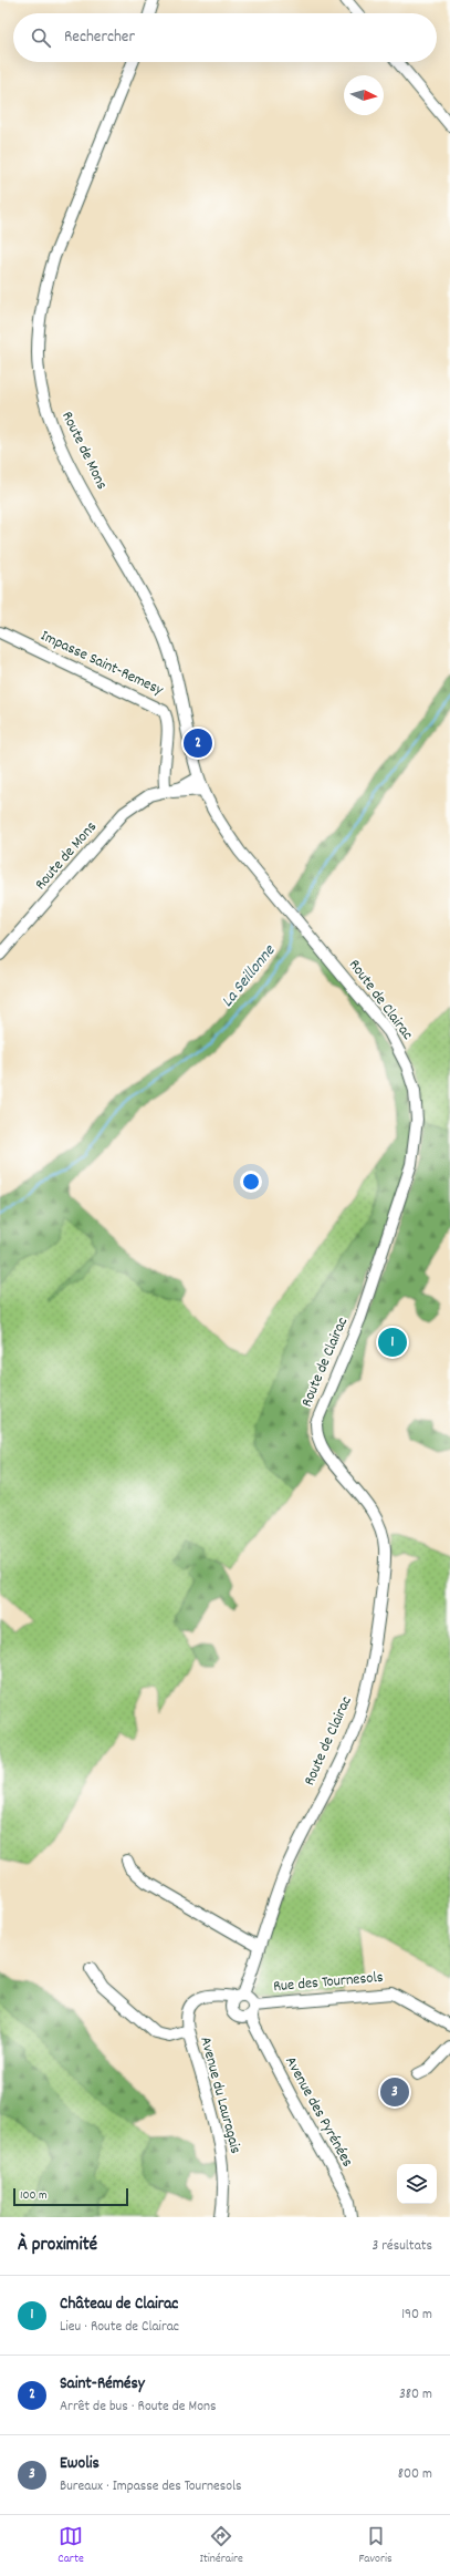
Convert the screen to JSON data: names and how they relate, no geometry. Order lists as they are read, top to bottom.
{
  "streets": {
    "street": [
      "Route de Mons",
      "Impasse Saint-Remesy",
      "Route de Clairac",
      "Rue des Tournesols",
      "Avenue du Lauragais",
      "Avenue des Pyrénées"
    ]
  },
  "crossings": [
    ["Route de Mons", "Impasse Saint-Remesy"],
    ["Route de Mons", "Route de Clairac"],
    ["Rue des Tournesols", "Avenue des Pyrénées"]
  ],
  "water": ["La Seillonne"],
  "scale_bar": "100 m",
  "north": "right",
  "page": {
    "search": "Rechercher",
    "pins": ["2", "1", "3"],
    "scale": "100 m",
    "heading": ["À proximité", "3 résultats"],
    "list": [
      {
        "mark": "1",
        "name": "Château de Clairac",
        "note": "Lieu · Route de Clairac",
        "value": "190 m"
      },
      {
        "mark": "2",
        "name": "Saint-Rémésy",
        "note": "Arrêt de bus · Route de Mons",
        "value": "380 m"
      },
      {
        "mark": "3",
        "name": "Ewolis",
        "note": "Bureaux · Impasse des Tournesols",
        "value": "800 m"
      }
    ],
    "nav": ["Carte", "Itinéraire", "Favoris"]
  }
}
